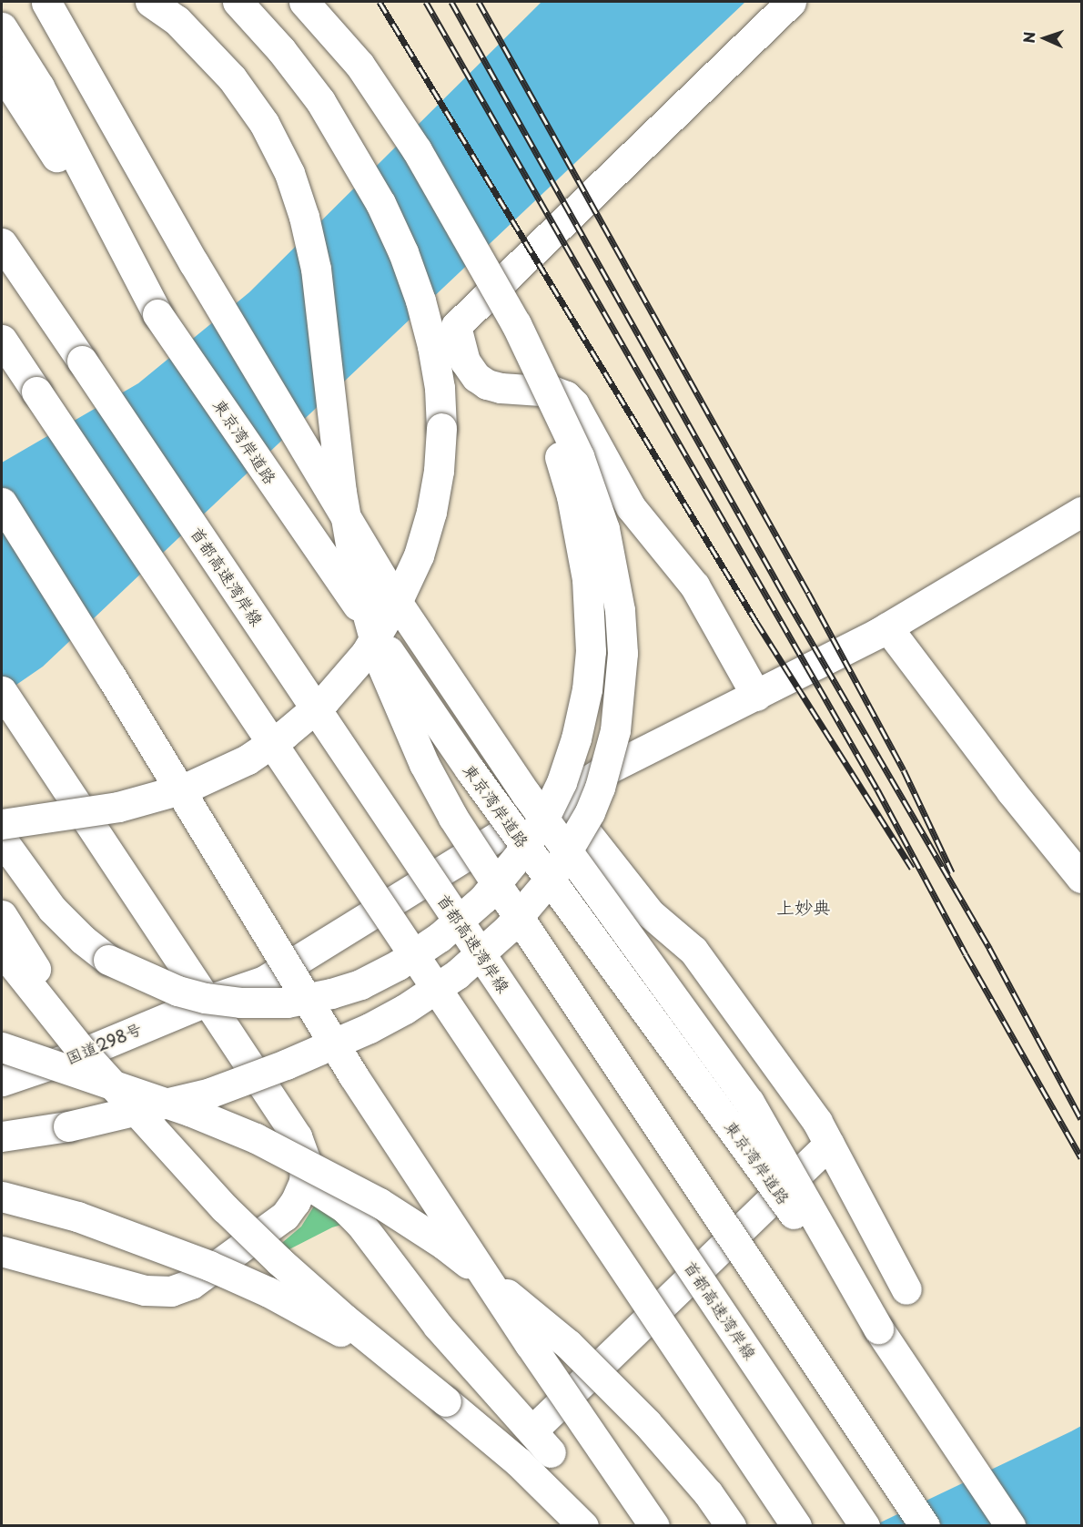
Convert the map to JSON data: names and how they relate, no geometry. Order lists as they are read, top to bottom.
{
  "streets": {
    "main road": ["東京湾岸道路", "首都高速湾岸線", "国道298号"]
  },
  "districts": ["上妙典"],
  "north": "left"
}
